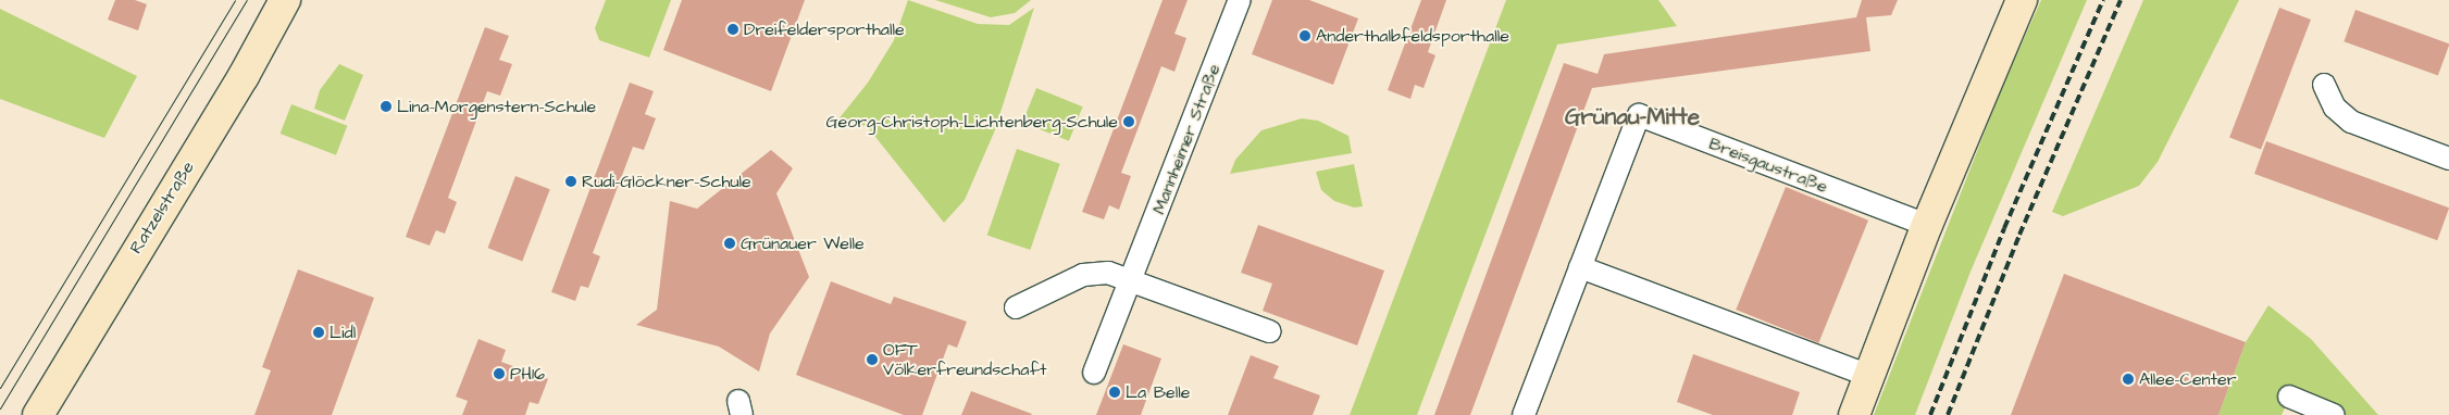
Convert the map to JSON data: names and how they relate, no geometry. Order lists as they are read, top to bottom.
{
  "streets": {
    "main road": ["Ratzelstraße"],
    "street": ["Mannheimer Straße", "Breisgaustraße"]
  },
  "districts": ["Grünau-Mitte"],
  "places": [
    "Dreifeldersporthalle",
    "Anderthalbfeldsporthalle",
    "Lina-Morgenstern-Schule",
    "Georg-Christoph-Lichtenberg-Schule",
    "Rudi-Glöckner-Schule",
    "Grünauer Welle",
    "Lidl",
    "OFT Völkerfreundschaft",
    "PH16",
    "Allee-Center",
    "La Belle"
  ]
}
